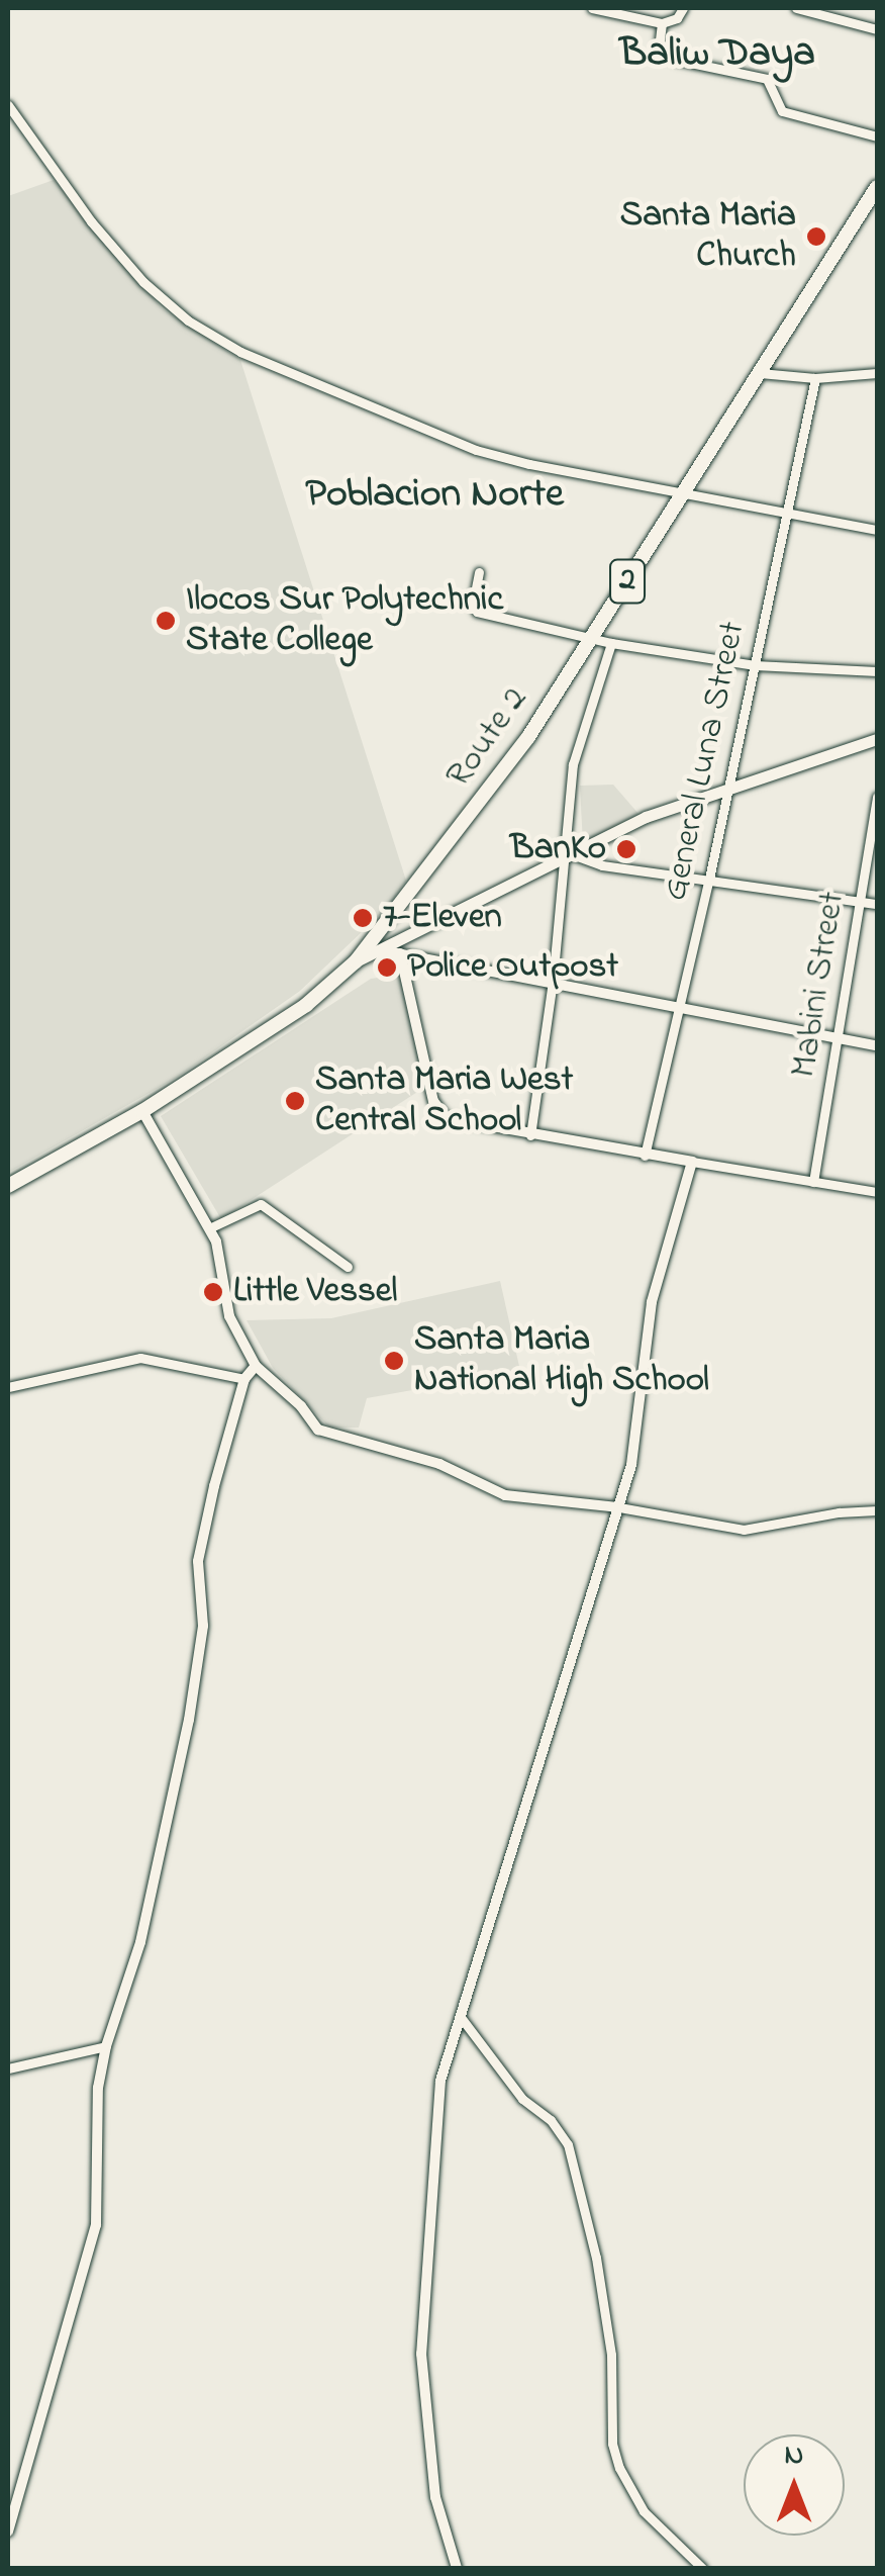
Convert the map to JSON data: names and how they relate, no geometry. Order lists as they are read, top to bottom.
{
  "streets": {
    "highway": ["2", "Route 2"],
    "street": ["General Luna Street", "Mabini Street"]
  },
  "districts": ["Baliw Daya", "Poblacion Norte"],
  "places": [
    "Santa Maria Church",
    "Ilocos Sur Polytechnic State College",
    "BanKo",
    "7-Eleven",
    "Police Outpost",
    "Santa Maria West Central School",
    "Little Vessel",
    "Santa Maria National High School"
  ],
  "north": "top"
}
